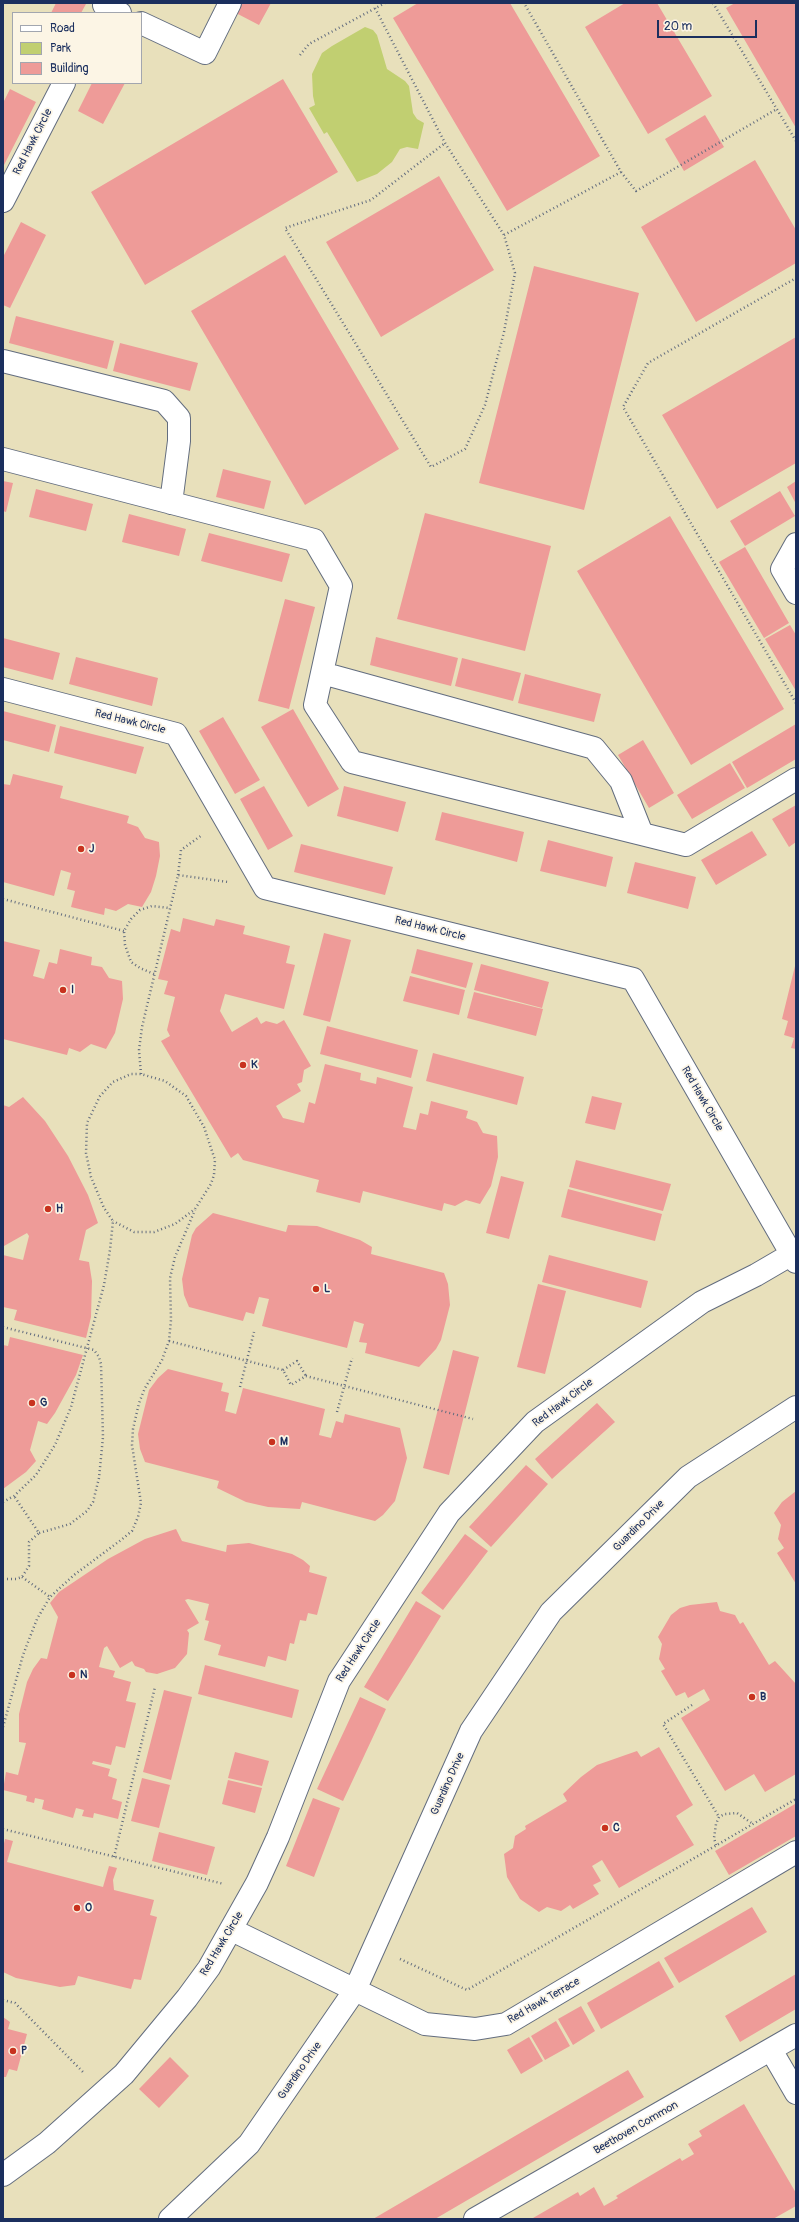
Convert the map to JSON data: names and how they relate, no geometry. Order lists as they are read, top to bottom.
{
  "streets": {
    "street": [
      "Red Hawk Circle",
      "Guardino Drive",
      "Red Hawk Terrace",
      "Beethoven Common"
    ]
  },
  "crossings": [
    ["Red Hawk Circle", "Red Hawk Terrace"],
    ["Guardino Drive", "Red Hawk Terrace"]
  ],
  "places": [
    "J",
    "I",
    "K",
    "H",
    "L",
    "G",
    "M",
    "N",
    "B",
    "C",
    "O",
    "P"
  ],
  "legend": ["Road", "Park", "Building"],
  "scale_bar": "20 m"
}
